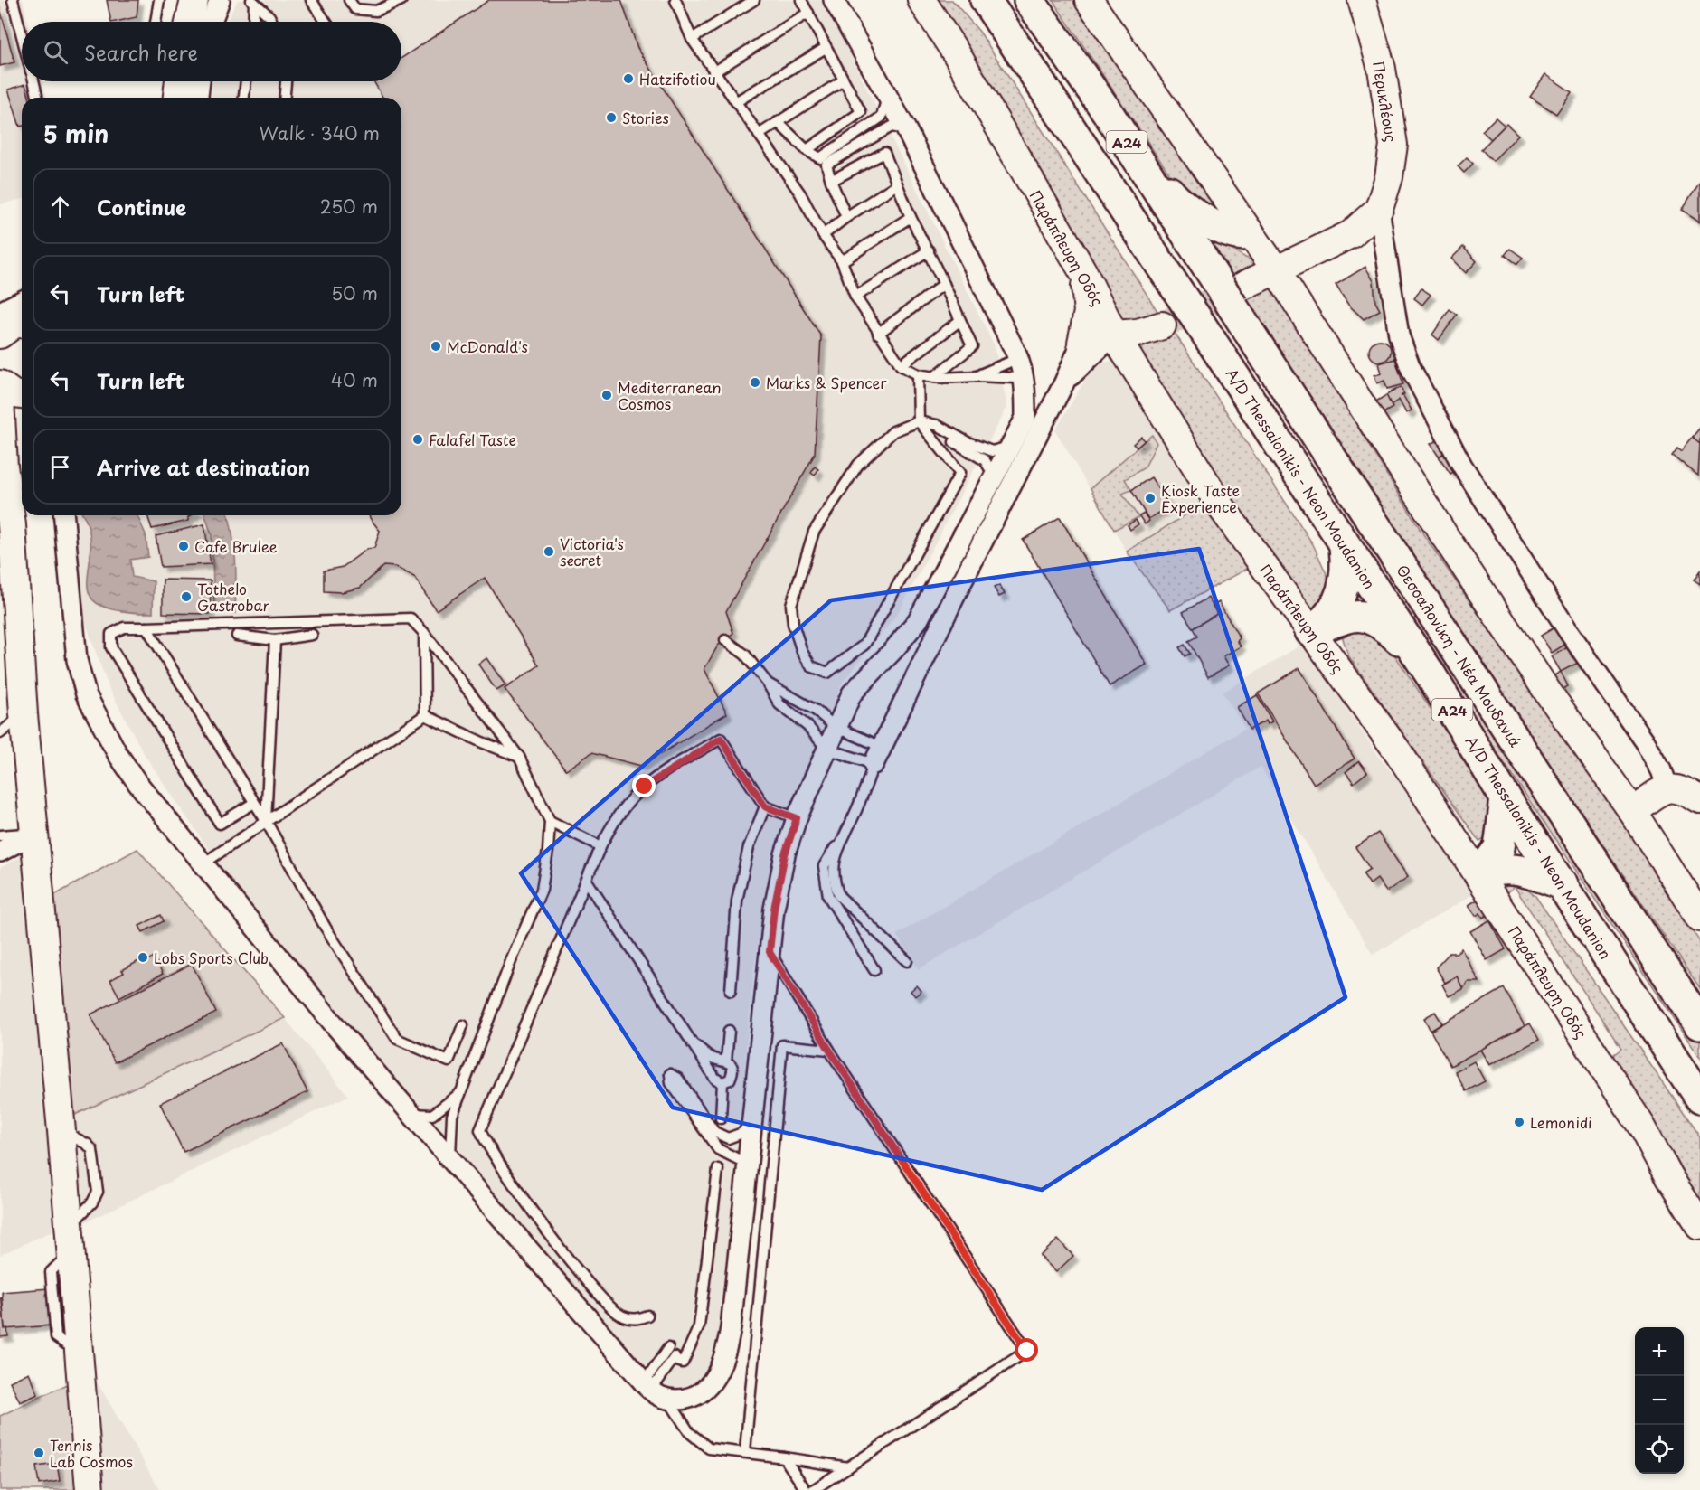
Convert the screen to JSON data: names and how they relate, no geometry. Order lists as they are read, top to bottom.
{
  "streets": {
    "highway": ["Α24", "A/D Thessalonikis - Neon Moudanion", "Θεσσαλονίκη - Νέα Μουδανιά"],
    "street": ["Περικλέους", "Παράπλευρη Οδός"]
  },
  "crossings": [
    ["Α24", "Θεσσαλονίκη - Νέα Μουδανιά"]
  ],
  "places": [
    "Hatzifotiou",
    "Stories",
    "McDonald's",
    "Marks & Spencer",
    "Mediterranean Cosmos",
    "Falafel Taste",
    "Kiosk Taste Experience",
    "Cafe Brulee",
    "Victoria's secret",
    "Tothelo Gastrobar",
    "Lobs Sports Club",
    "Lemonidi",
    "Tennis Lab Cosmos"
  ],
  "page": {
    "search": "Search here",
    "heading": ["5 min", "Walk · 340 m"],
    "list": [
      ["Continue", "250 m"],
      ["Turn left", "50 m"],
      ["Turn left", "40 m"],
      "Arrive at destination"
    ],
    "map_buttons": ["+", "−"]
  }
}
